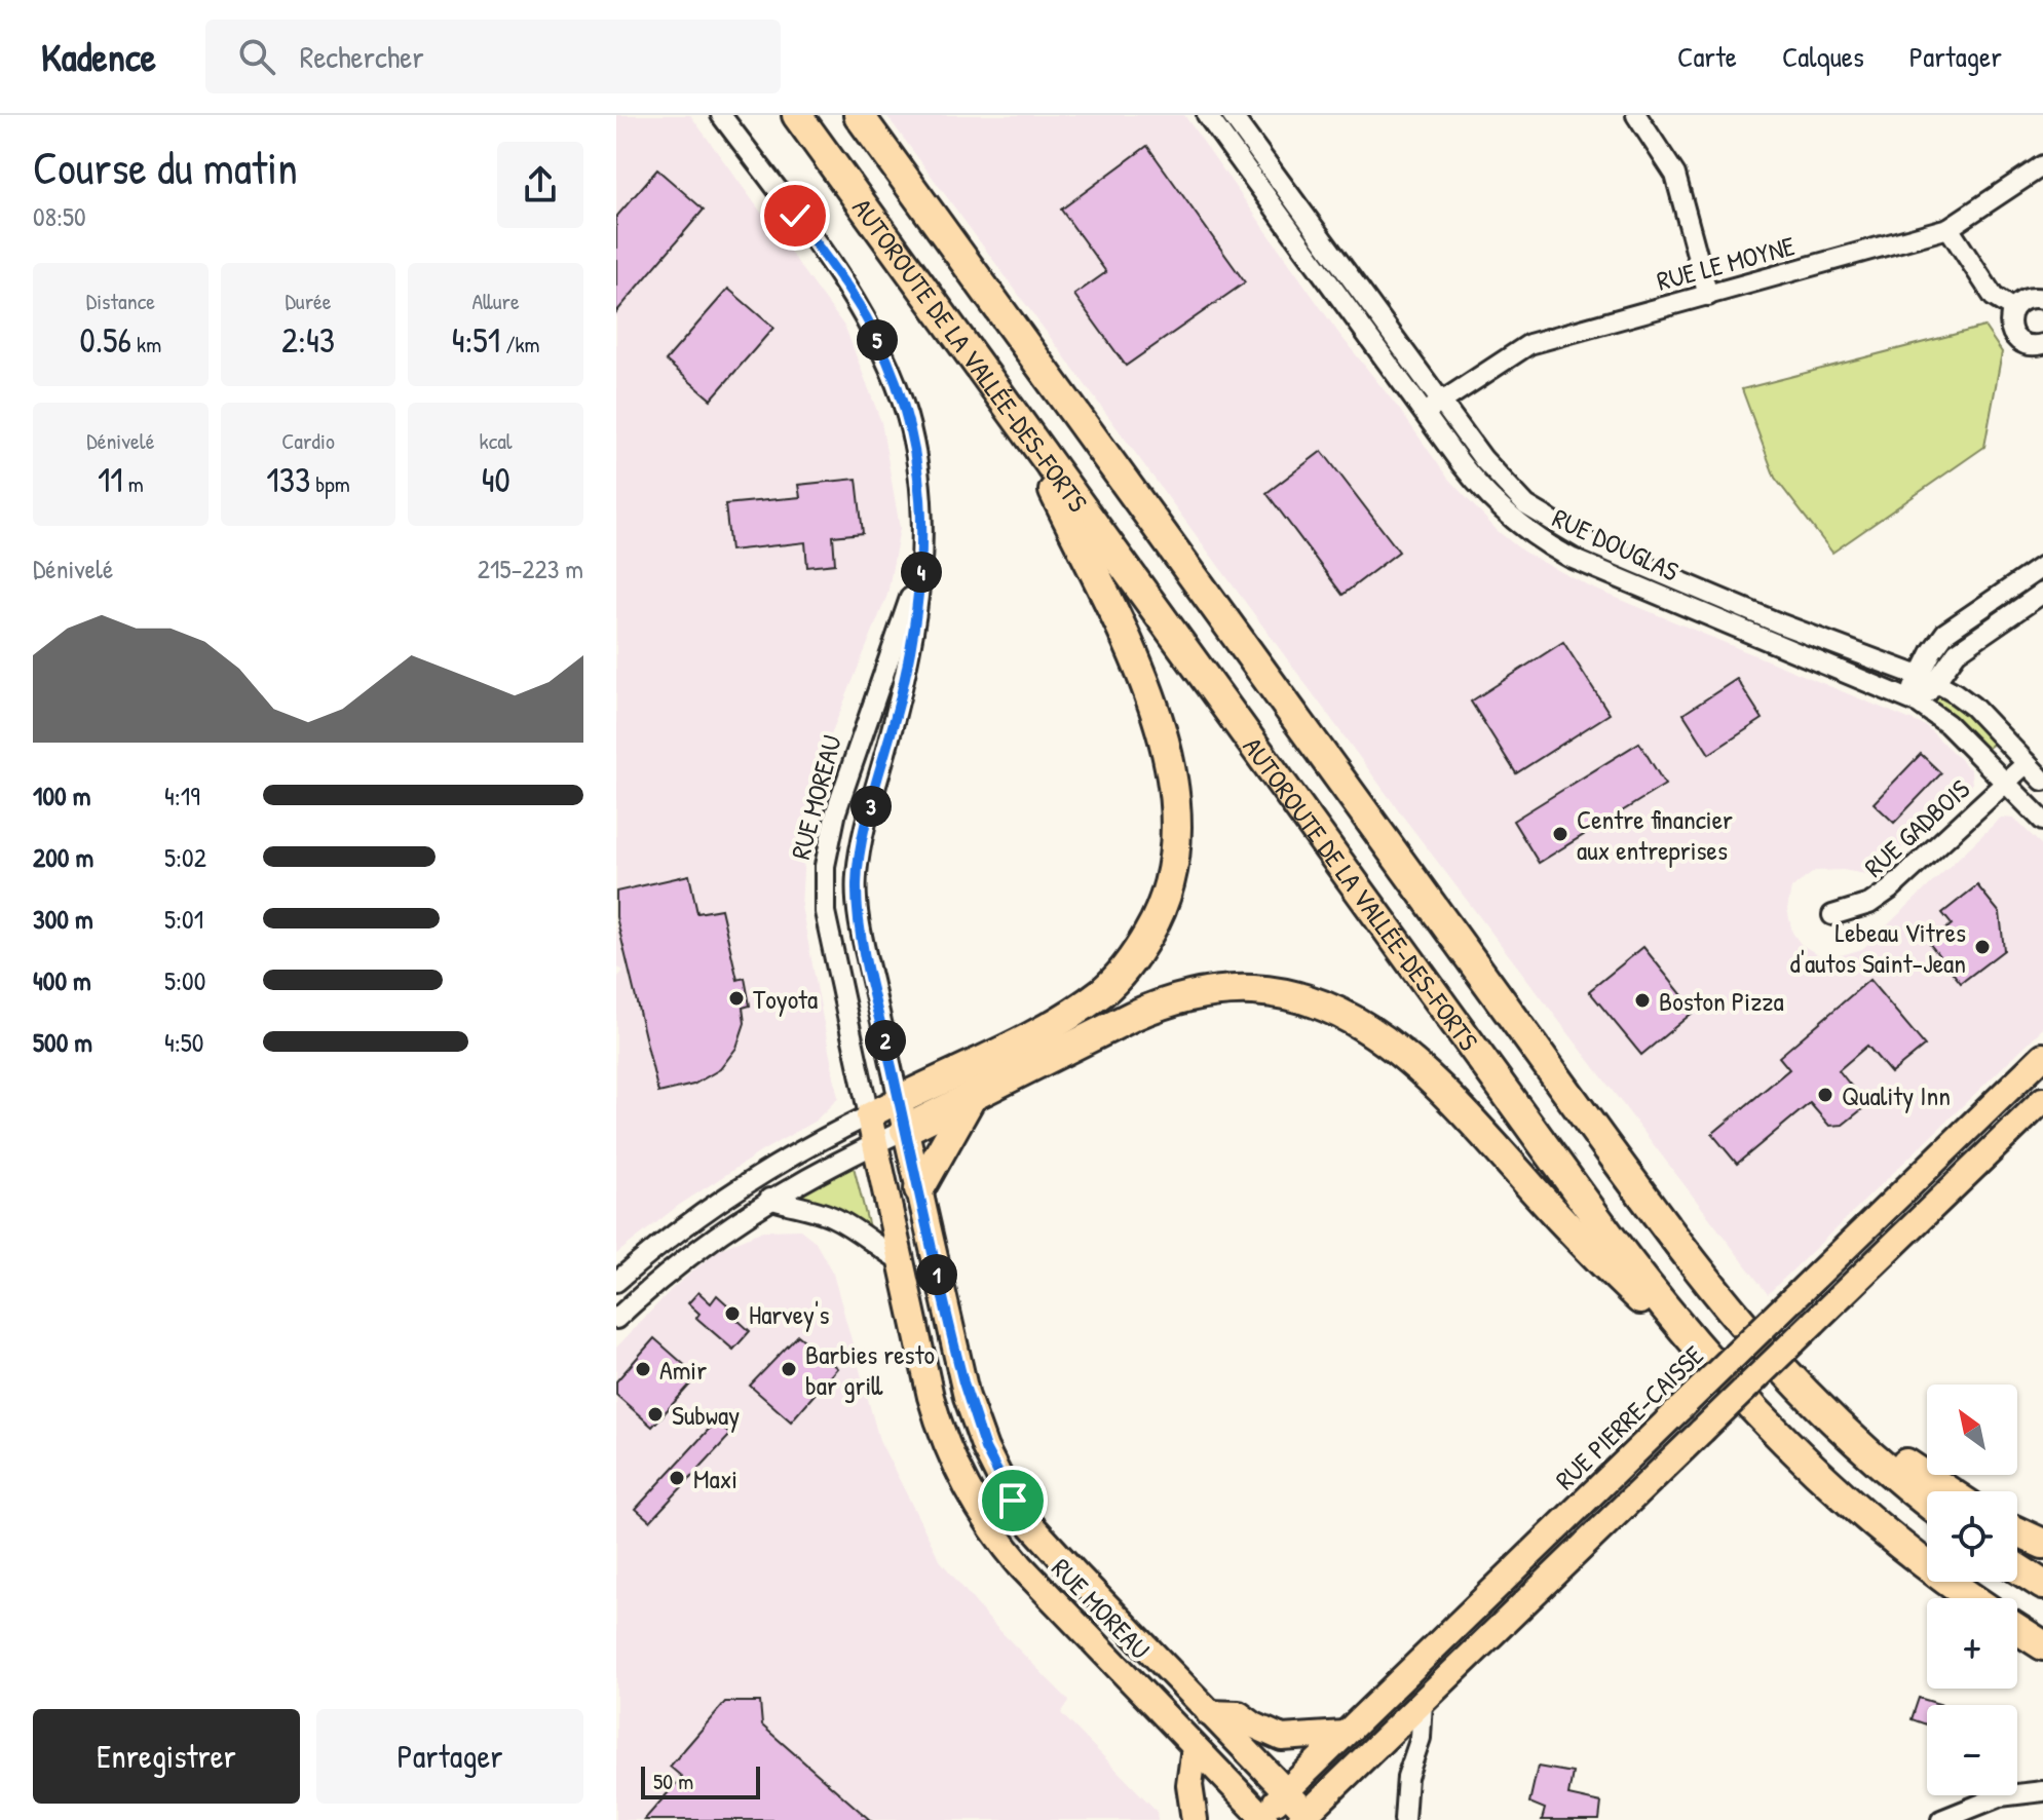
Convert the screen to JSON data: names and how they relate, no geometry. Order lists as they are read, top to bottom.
{
  "streets": {
    "highway": ["AUTOROUTE DE LA VALLÉE-DES-FORTS"],
    "main road": ["RUE MOREAU", "RUE PIERRE-CAISSE"],
    "street": ["RUE LE MOYNE", "RUE DOUGLAS", "RUE GADBOIS"]
  },
  "crossings": [
    ["RUE LE MOYNE", "RUE DOUGLAS"],
    ["RUE DOUGLAS", "RUE GADBOIS"],
    ["RUE MOREAU", "RUE PIERRE-CAISSE"]
  ],
  "places": [
    "Centre financier aux entreprises",
    "Lebeau Vitres d'autos Saint-Jean",
    "Toyota",
    "Boston Pizza",
    "Quality Inn",
    "Harvey's",
    "Amir",
    "Barbies resto bar grill",
    "Subway",
    "Maxi"
  ],
  "scale_bar": "50 m",
  "north": "top left",
  "page": {
    "header": "Kadence",
    "search": "Rechercher",
    "nav": ["Carte", "Calques", "Partager"],
    "heading": ["Course du matin", "08:50"],
    "stats": [
      ["Distance", "0.56 km"],
      ["Durée", "2:43"],
      ["Allure", "4:51 /km"],
      ["Dénivelé", "11 m"],
      ["Cardio", "133 bpm"],
      ["kcal", "40"]
    ],
    "pins": [
      "5",
      "4",
      "3",
      "2",
      "1"
    ],
    "chart": ["Dénivelé", "215–223 m"],
    "list": [
      {
        "name": "100 m",
        "note": "4:19"
      },
      {
        "name": "200 m",
        "note": "5:02"
      },
      {
        "name": "300 m",
        "note": "5:01"
      },
      {
        "name": "400 m",
        "note": "5:00"
      },
      {
        "name": "500 m",
        "note": "4:50"
      }
    ],
    "map_buttons": ["+", "−"],
    "buttons": ["Enregistrer", "Partager"],
    "scale": "50 m"
  }
}
